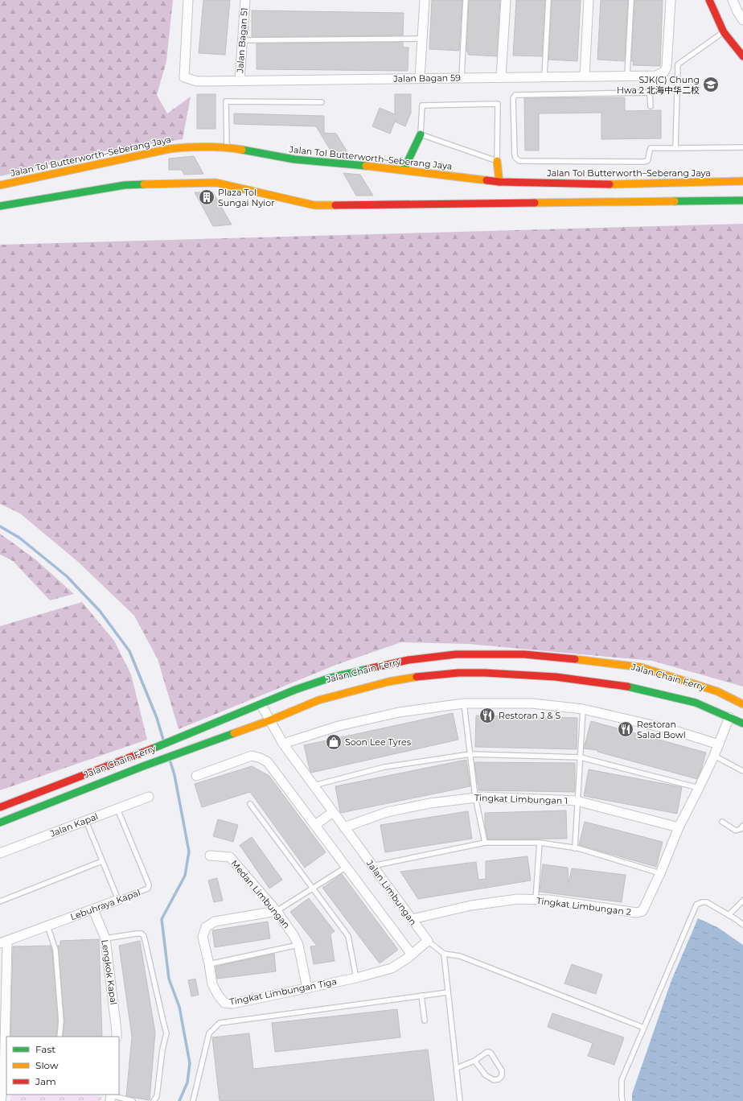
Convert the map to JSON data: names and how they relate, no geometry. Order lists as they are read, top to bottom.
{
  "streets": {
    "main road": ["Jalan Tol Butterworth–Seberang Jaya", "Jalan Chain Ferry"],
    "street": [
      "Jalan Bagan 51",
      "Jalan Bagan 59",
      "Tingkat Limbungan 1",
      "Jalan Kapal",
      "Jalan Limbungan",
      "Medan Limbungan",
      "Lebuhraya Kapal",
      "Tingkat Limbungan 2",
      "Lengkok Kapal",
      "Tingkat Limbungan Tiga"
    ]
  },
  "crossings": [
    ["Jalan Bagan 51", "Jalan Bagan 59"],
    ["Jalan Chain Ferry", "Jalan Limbungan"],
    ["Jalan Chain Ferry", "Tingkat Limbungan 2"],
    ["Tingkat Limbungan 1", "Jalan Limbungan"],
    ["Tingkat Limbungan 1", "Tingkat Limbungan 2"],
    ["Jalan Kapal", "Lebuhraya Kapal"],
    ["Jalan Limbungan", "Tingkat Limbungan 2"],
    ["Jalan Limbungan", "Tingkat Limbungan Tiga"],
    ["Medan Limbungan", "Tingkat Limbungan Tiga"],
    ["Lebuhraya Kapal", "Lengkok Kapal"]
  ],
  "places": {
    "school or university": ["SJK(C) Chung Hwa 2 北海中华二校"],
    "building": ["Plaza Tol Sungai Nyior"],
    "restaurant": ["Restoran J & S", "Restoran Salad Bowl"],
    "shop": ["Soon Lee Tyres"]
  },
  "legend": ["Fast", "Slow", "Jam"]
}
